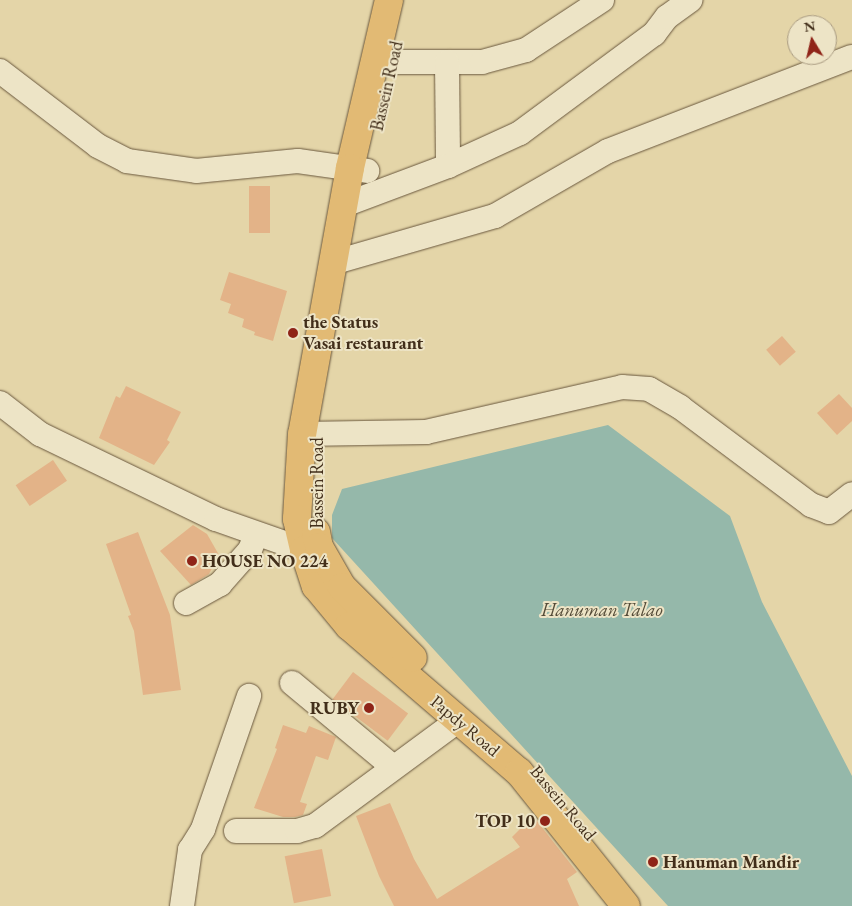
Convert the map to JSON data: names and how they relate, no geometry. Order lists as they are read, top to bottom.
{
  "streets": {
    "main road": ["Bassein Road", "Papdy Road"]
  },
  "crossings": [
    ["Bassein Road", "Papdy Road"]
  ],
  "water": ["Hanuman Talao"],
  "places": [
    "the Status Vasai restaurant",
    "HOUSE NO 224",
    "RUBY",
    "TOP 10",
    "Hanuman Mandir"
  ],
  "north": "top"
}
